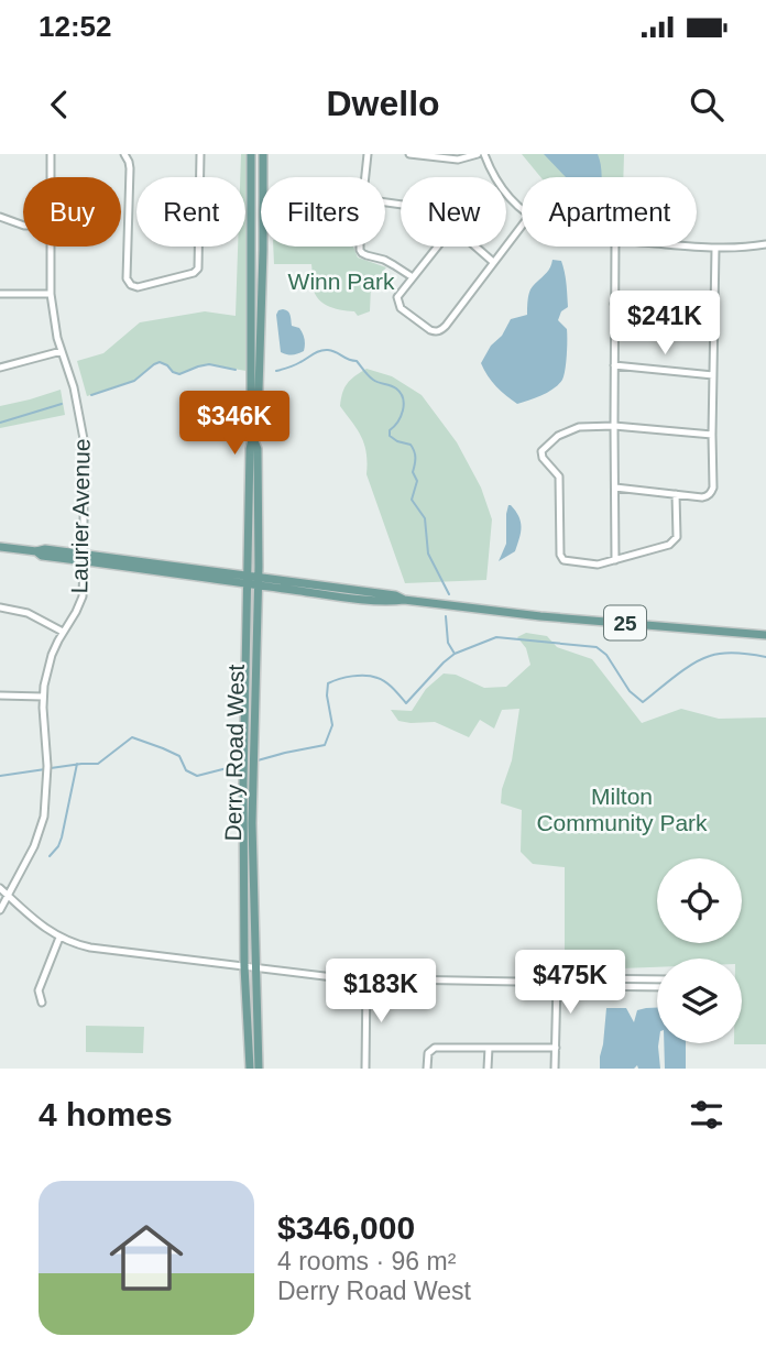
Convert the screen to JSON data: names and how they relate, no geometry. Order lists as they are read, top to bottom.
{
  "streets": {
    "main road": ["25", "Derry Road West"],
    "street": ["Laurier Avenue"]
  },
  "crossings": [
    ["25", "Derry Road West"]
  ],
  "parks": ["Winn Park", "Milton Community Park"],
  "page": {
    "status": "12:52",
    "header": "Dwello",
    "chip": [
      "Buy",
      "Rent",
      "Filters",
      "New",
      "Apartment"
    ],
    "price": [
      "$241K",
      "$346K",
      "$475K",
      "$183K"
    ],
    "heading": "4 homes",
    "list": [
      {
        "name": "$346,000",
        "note": "4 rooms · 96 m² · Derry Road West"
      }
    ]
  }
}
